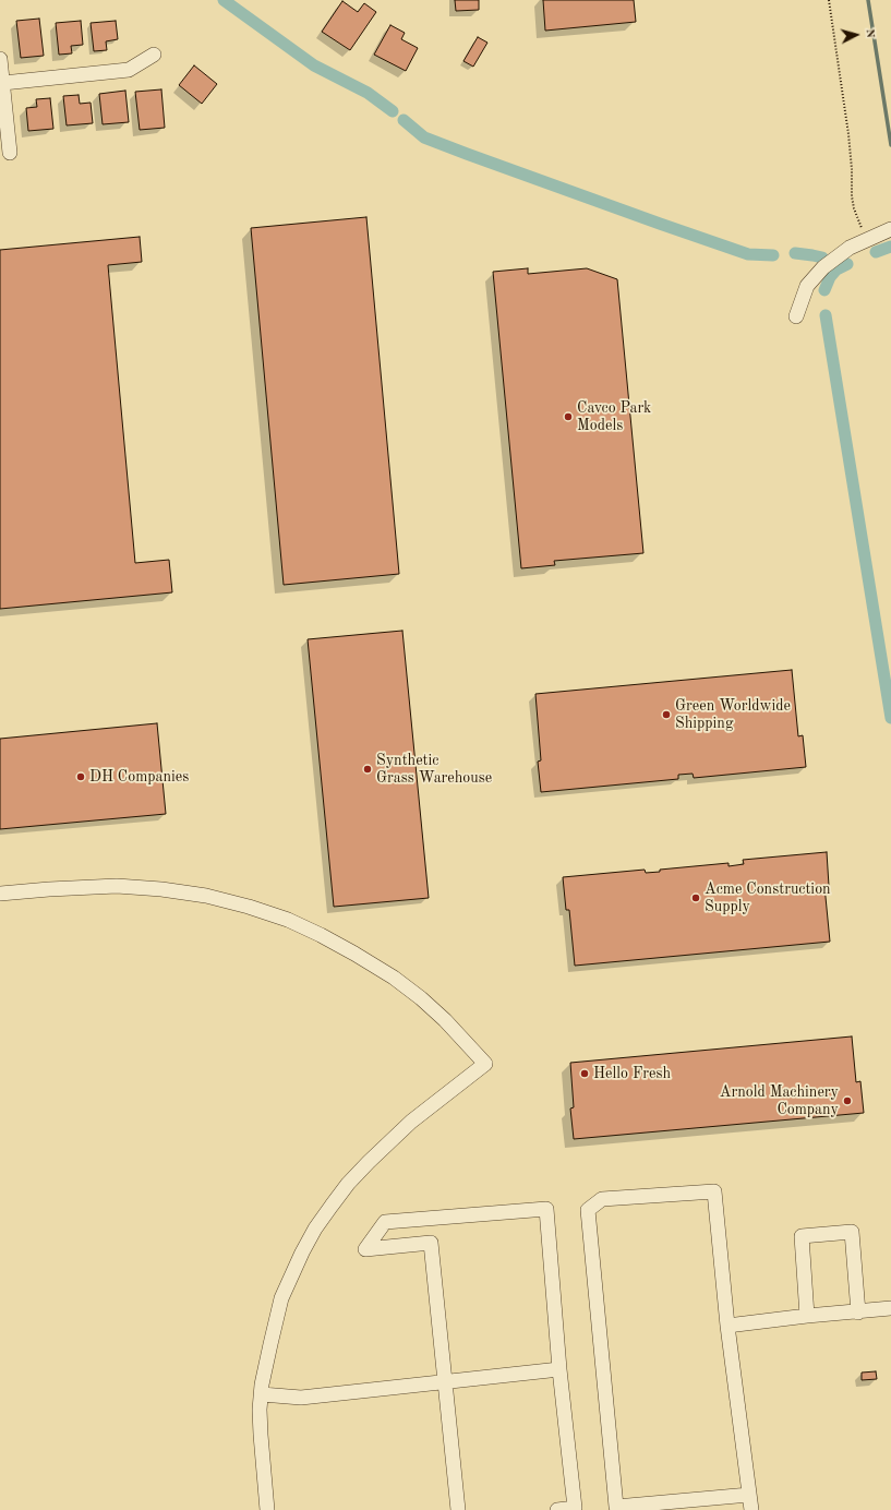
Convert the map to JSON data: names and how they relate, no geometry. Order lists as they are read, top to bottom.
{
  "places": [
    "Cavco Park Models",
    "Green Worldwide Shipping",
    "Synthetic Grass Warehouse",
    "DH Companies",
    "Acme Construction Supply",
    "Hello Fresh",
    "Arnold Machinery Company"
  ],
  "north": "right"
}
